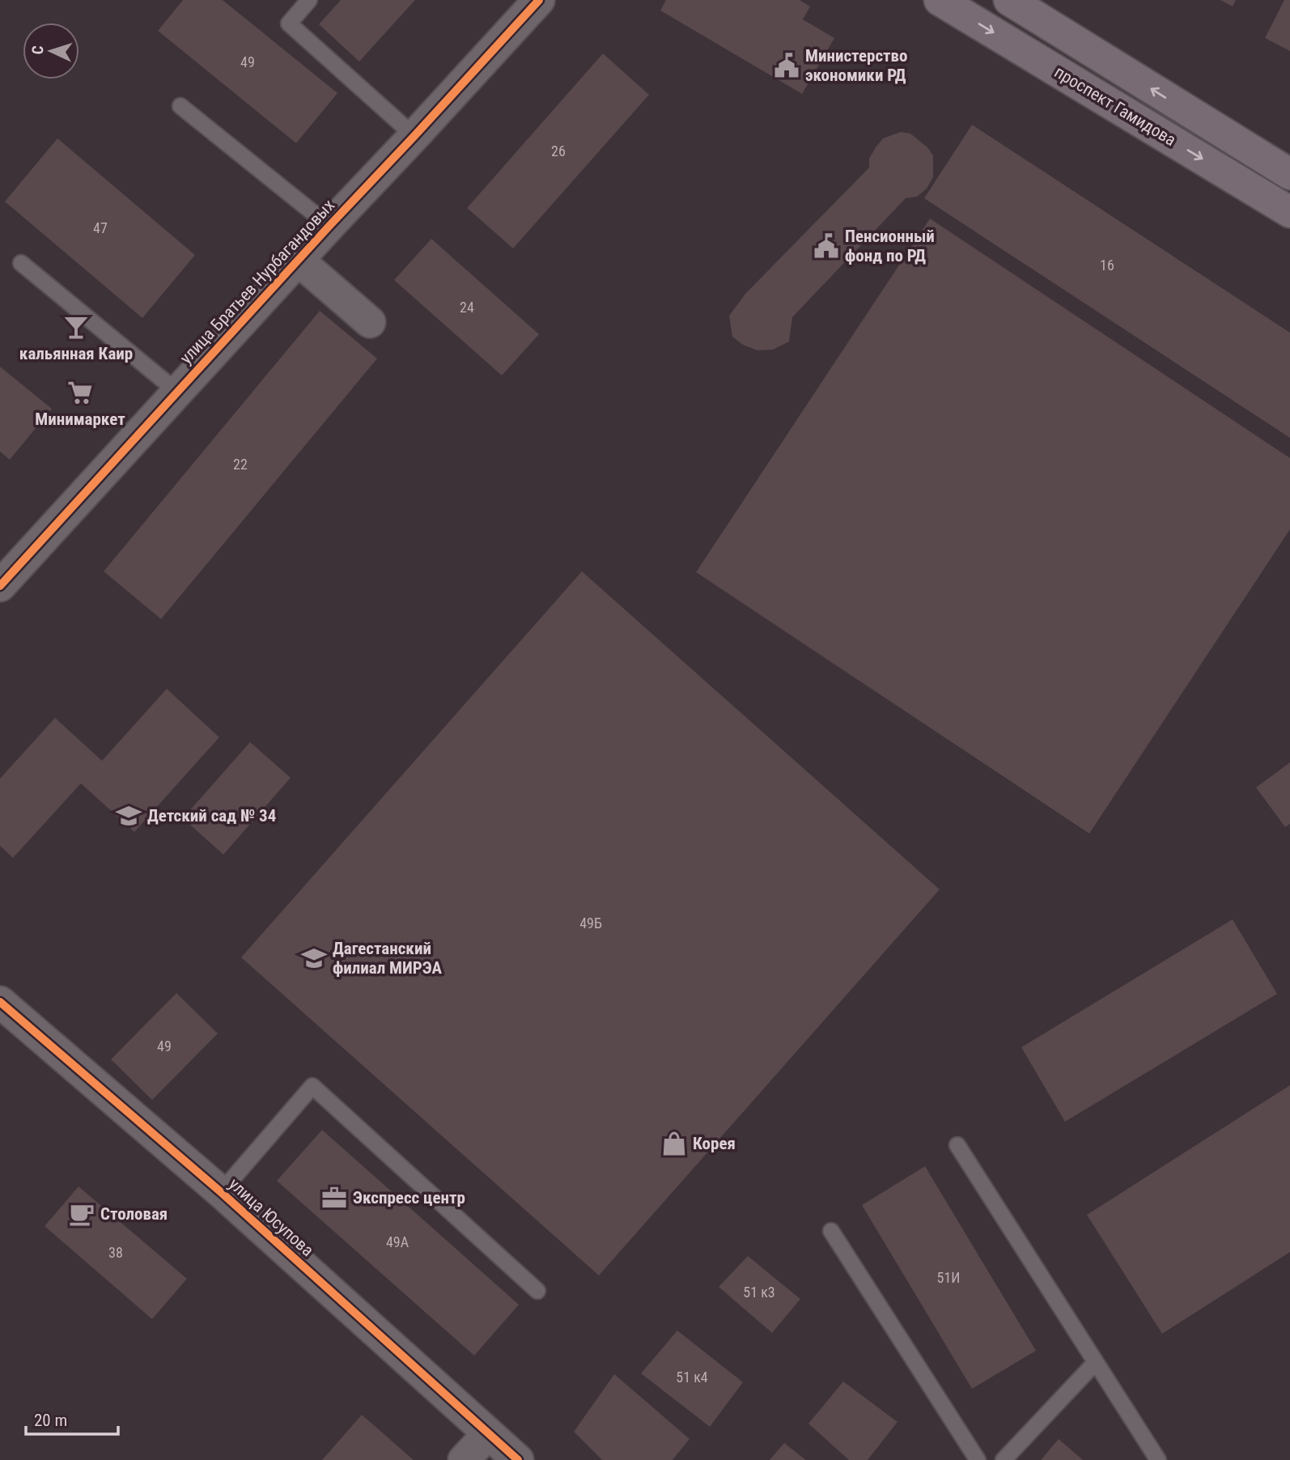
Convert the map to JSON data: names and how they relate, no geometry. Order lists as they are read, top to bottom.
{
  "streets": {
    "main road": ["проспект Гамидова"],
    "street": ["улица Братьев Нурбагандовых", "улица Юсупова"]
  },
  "places": {
    "public building": ["Министерство экономики РД", "Пенсионный фонд по РД"],
    "bar": ["кальянная Каир"],
    "supermarket": ["Минимаркет"],
    "school or university": ["Детский сад № 34", "Дагестанский филиал МИРЭА"],
    "shop": ["Корея"],
    "office": ["Экспресс центр"],
    "cafe": ["Столовая"]
  },
  "house_numbers": [
    "49",
    "26",
    "47",
    "16",
    "24",
    "22",
    "49Б",
    "49",
    "49А",
    "38",
    "51И",
    "51 к3",
    "51 к4"
  ],
  "scale_bar": "20 m",
  "north": "left"
}
